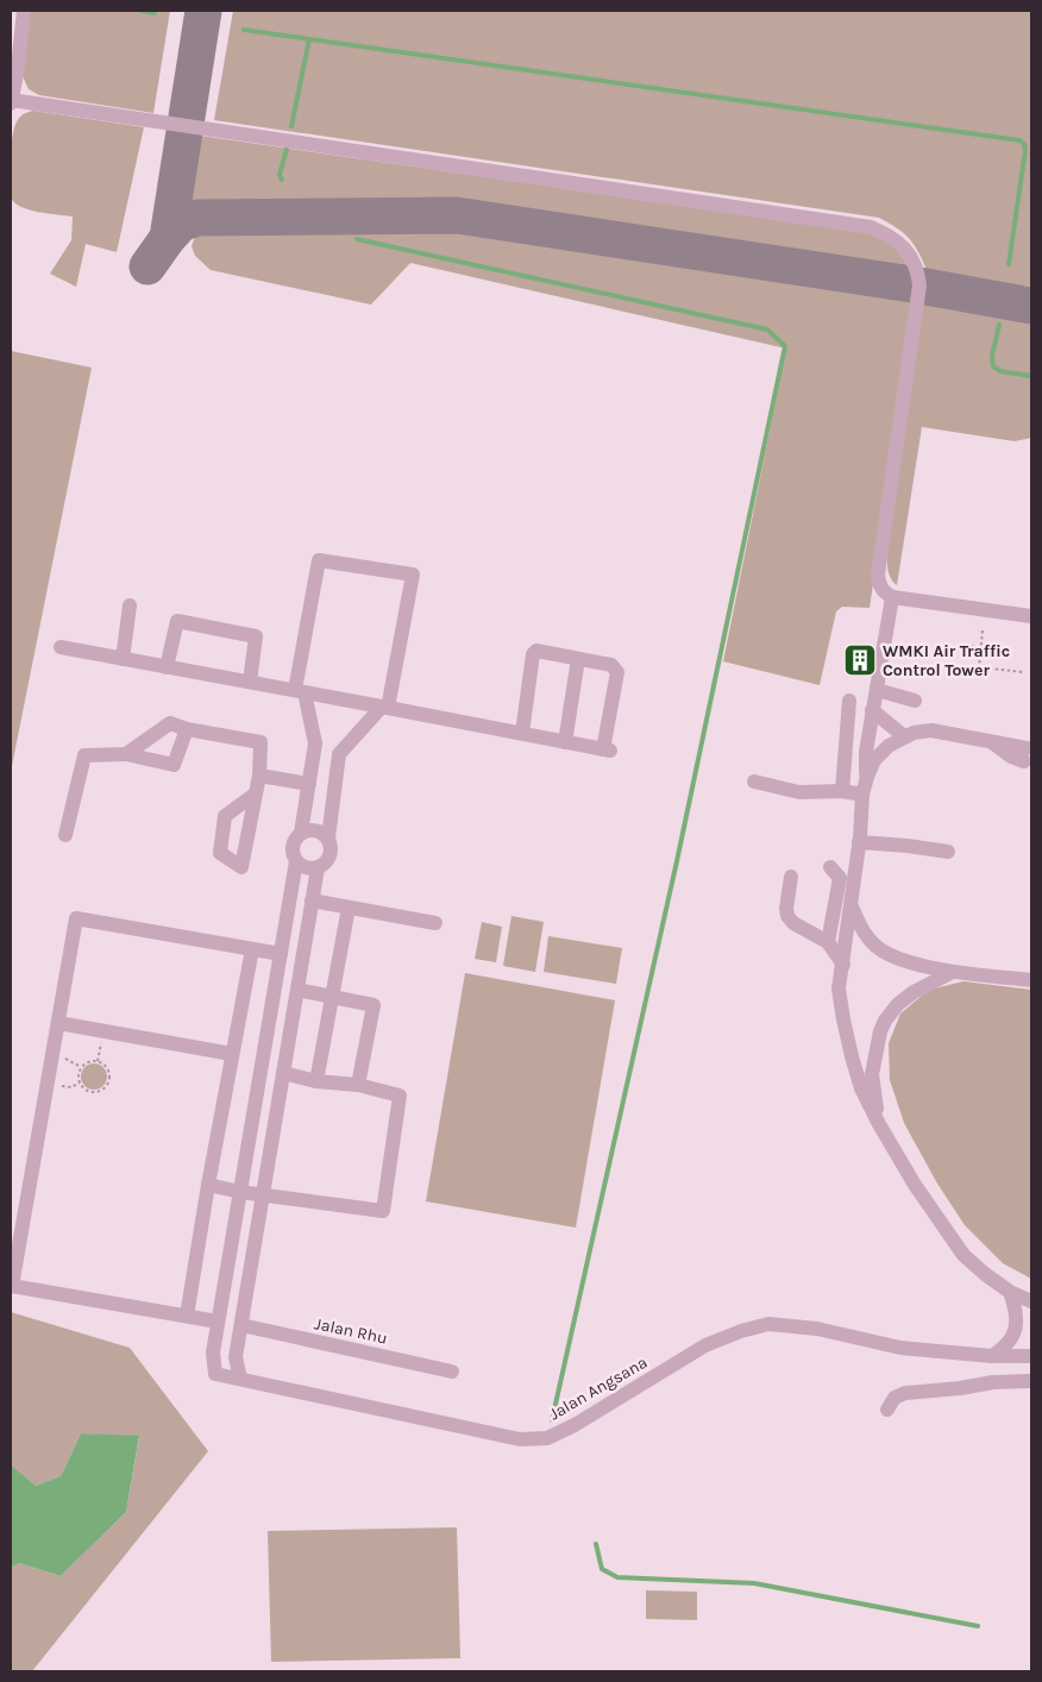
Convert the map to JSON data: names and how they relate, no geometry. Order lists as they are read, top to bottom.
{
  "streets": {
    "street": ["Jalan Rhu", "Jalan Angsana"]
  },
  "places": {
    "building": ["WMKI Air Traffic Control Tower"]
  }
}
